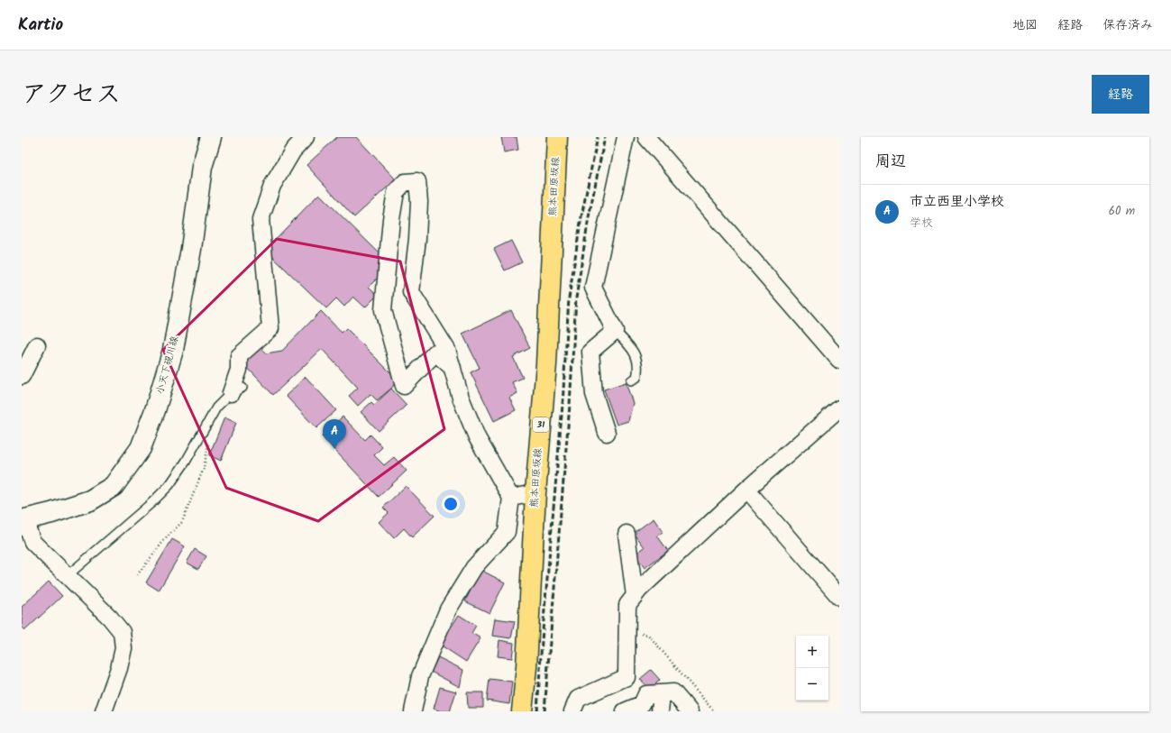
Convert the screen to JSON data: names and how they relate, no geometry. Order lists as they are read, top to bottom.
{
  "streets": {
    "main road": ["熊本田原坂線", "小天下硯川線", "31"]
  },
  "page": {
    "header": "Kartio",
    "nav": ["地図", "経路", "保存済み"],
    "title": "アクセス",
    "buttons": "経路",
    "heading": "周辺",
    "list": [
      {
        "mark": "A",
        "name": "市立西里小学校",
        "note": "学校",
        "value": "60 m"
      }
    ],
    "pins": "A",
    "map_buttons": ["+", "−"]
  }
}
